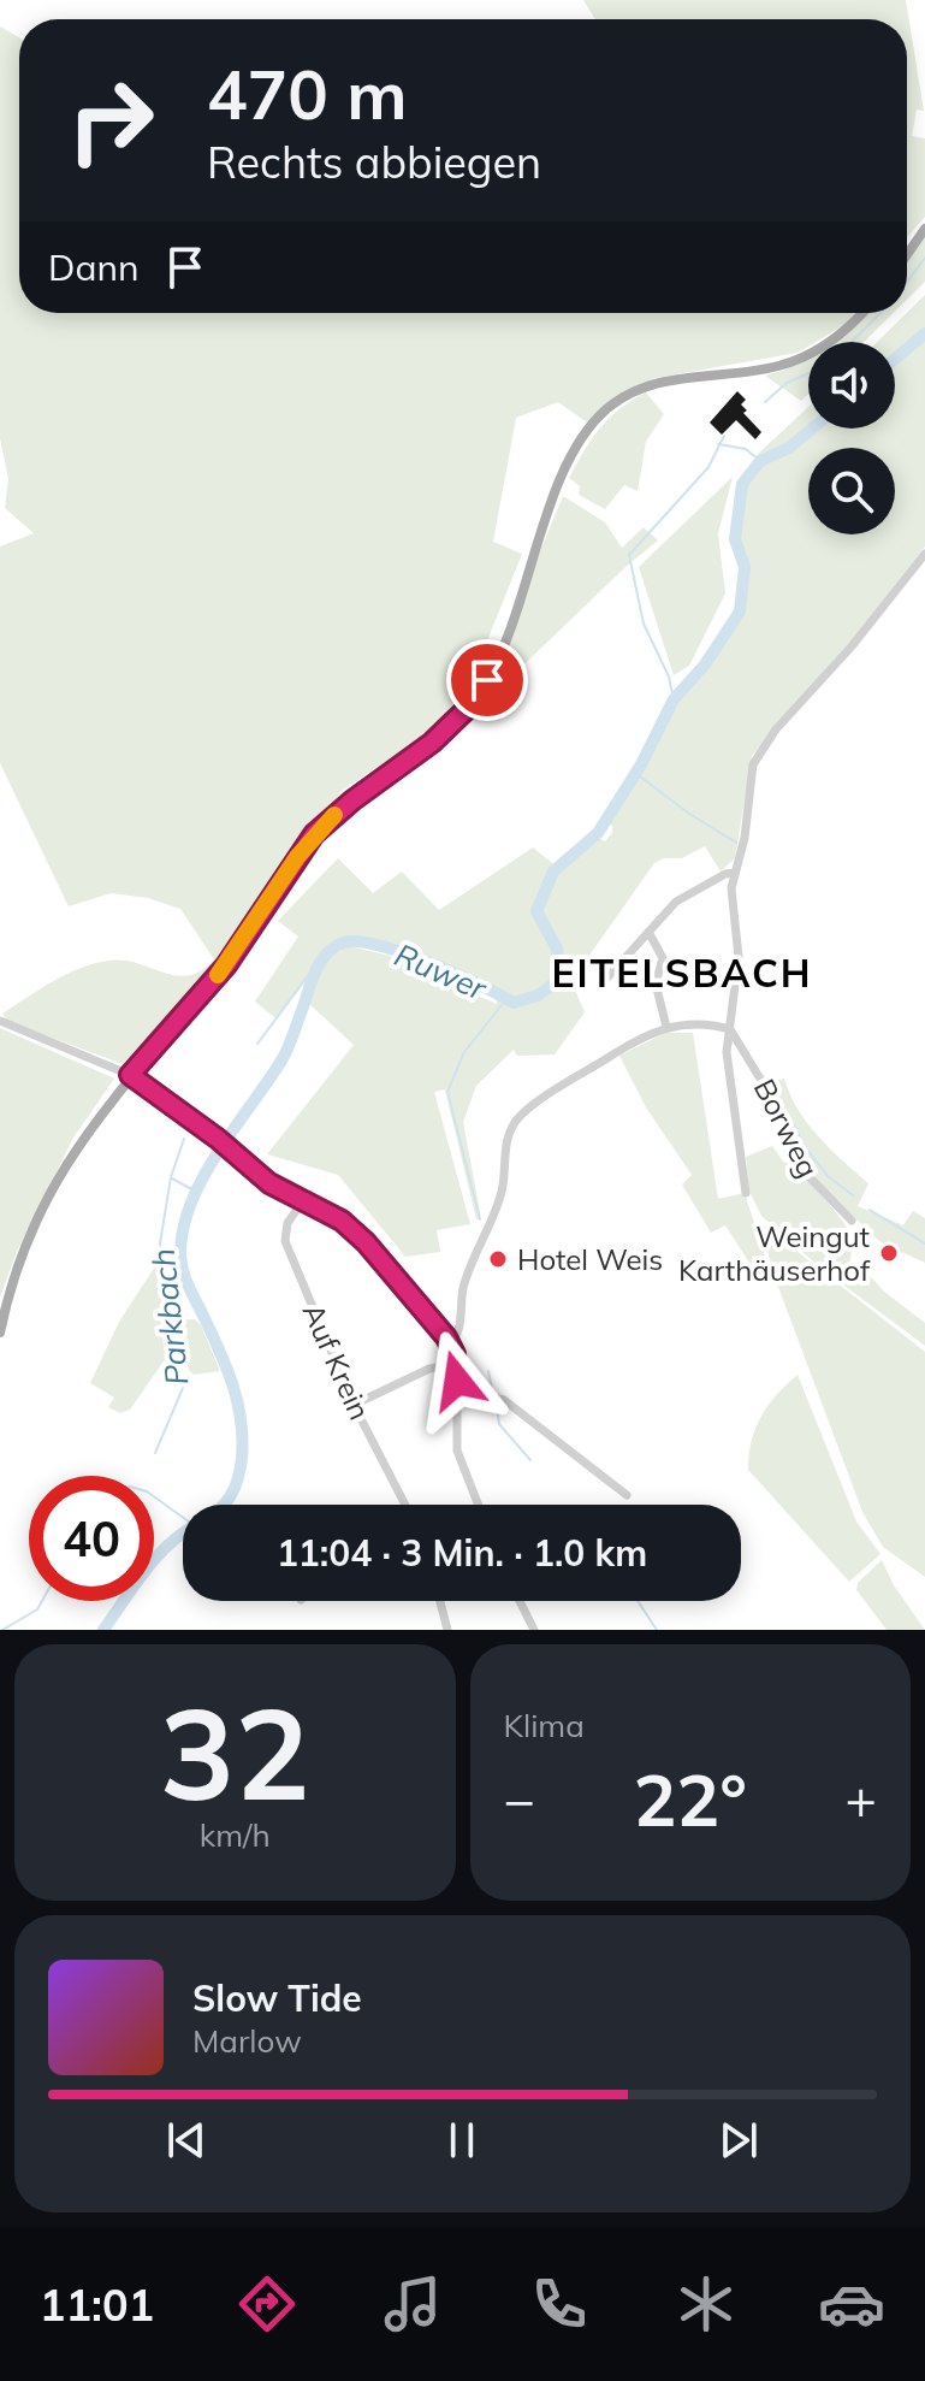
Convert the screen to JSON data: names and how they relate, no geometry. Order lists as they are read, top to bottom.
{
  "streets": {
    "street": ["Borweg", "Auf Krein"]
  },
  "districts": ["EITELSBACH"],
  "water": ["Ruwer", "Parkbach"],
  "places": ["Weingut Karthäuserhof", "Hotel Weis"],
  "page": {
    "turn": ["470 m", "Rechts abbiegen"],
    "then": "Dann",
    "limit": "40",
    "trip": "11:04 · 3 Min. · 1.0 km",
    "tile": [
      ["32", "km/h"],
      "Klima"
    ],
    "heat": ["−", "22°", "+"],
    "song": ["Slow Tide", "Marlow"],
    "tabs": "11:01"
  }
}
